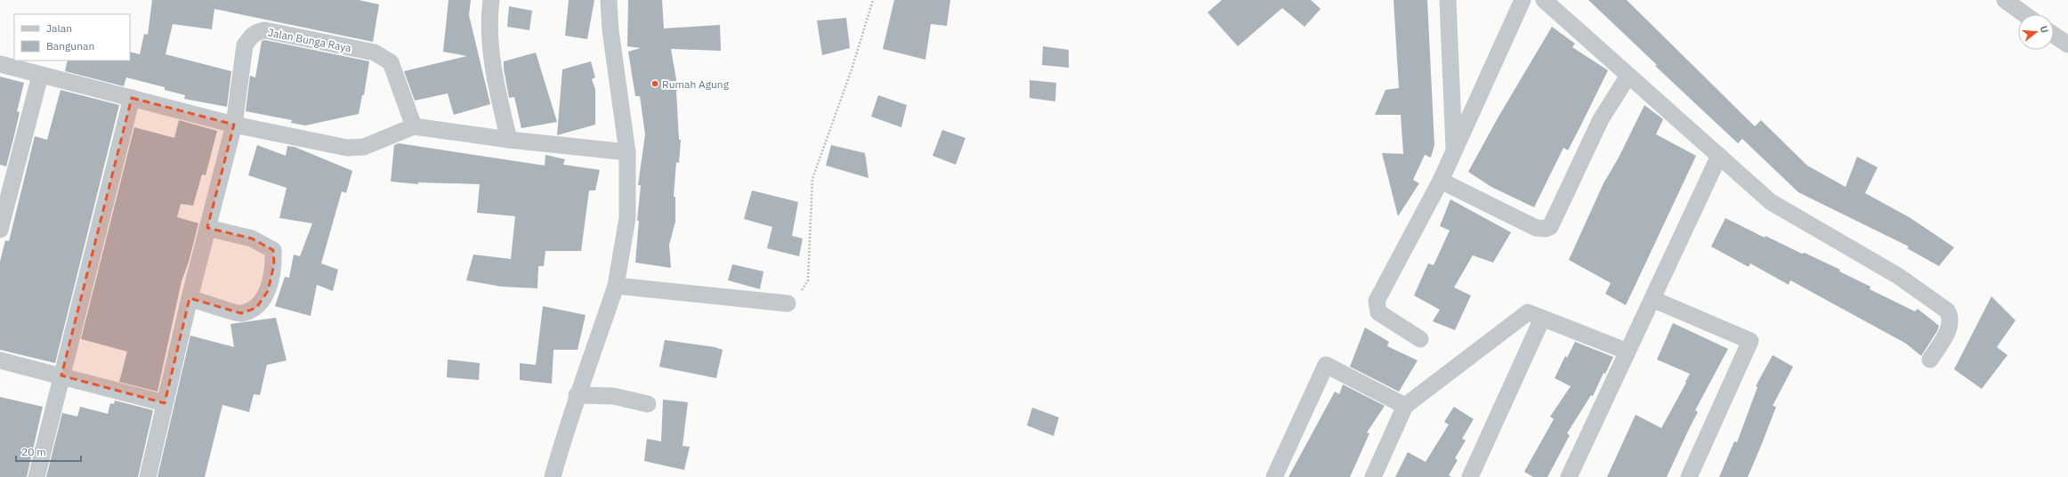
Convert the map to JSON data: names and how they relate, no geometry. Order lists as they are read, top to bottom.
{
  "streets": {
    "street": ["Jalan Bunga Raya"]
  },
  "places": ["Rumah Agung"],
  "legend": ["Jalan", "Bangunan"],
  "scale_bar": "20 m",
  "north": "right"
}
